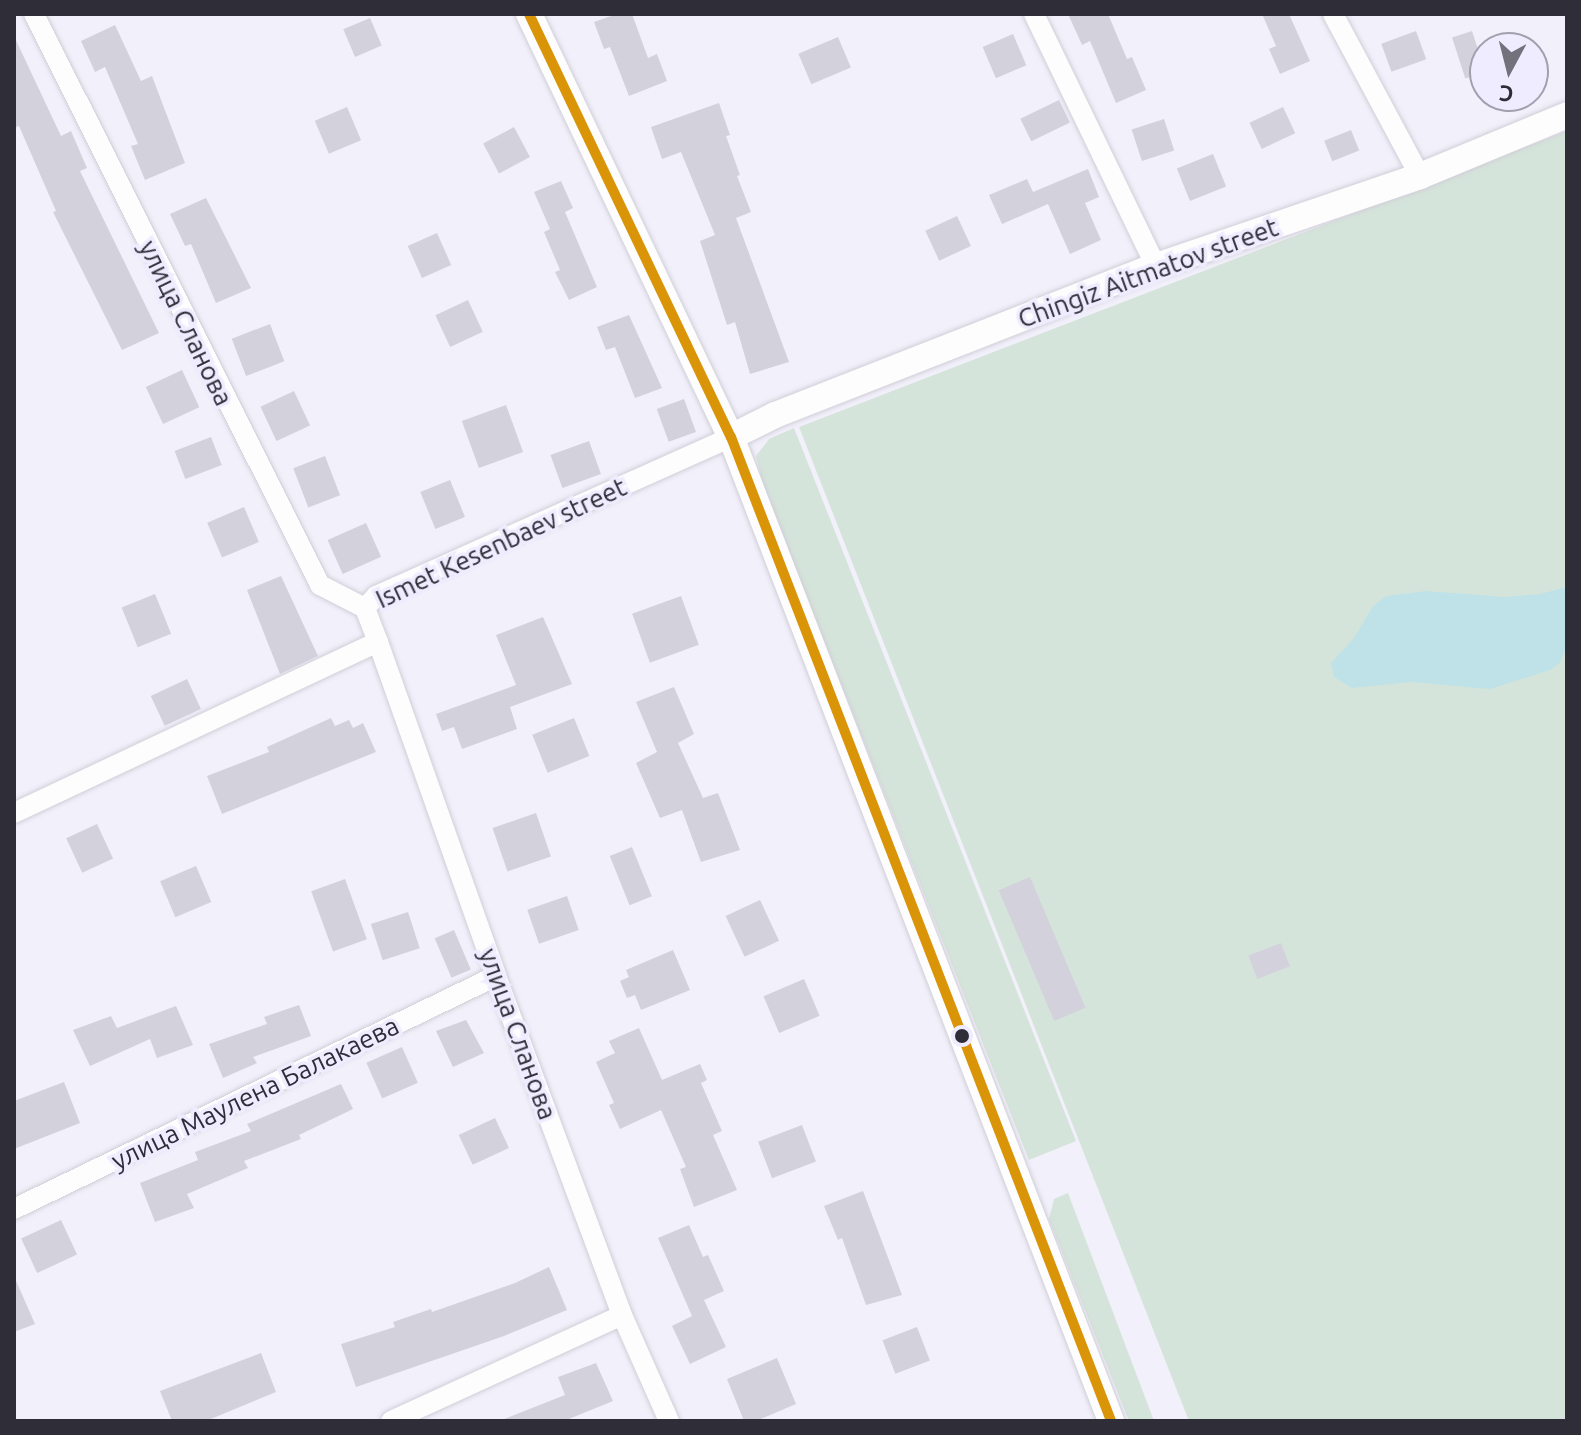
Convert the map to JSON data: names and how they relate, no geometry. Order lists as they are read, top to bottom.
{
  "streets": {
    "main road": ["Chingiz Aitmatov street"],
    "street": ["улица Сланова", "Ismet Kesenbaev street", "улица Маулена Балакаева"]
  },
  "crossings": [
    ["Chingiz Aitmatov street", "Ismet Kesenbaev street"],
    ["улица Сланова", "Ismet Kesenbaev street"],
    ["улица Сланова", "улица Маулена Балакаева"]
  ],
  "north": "bottom"
}
